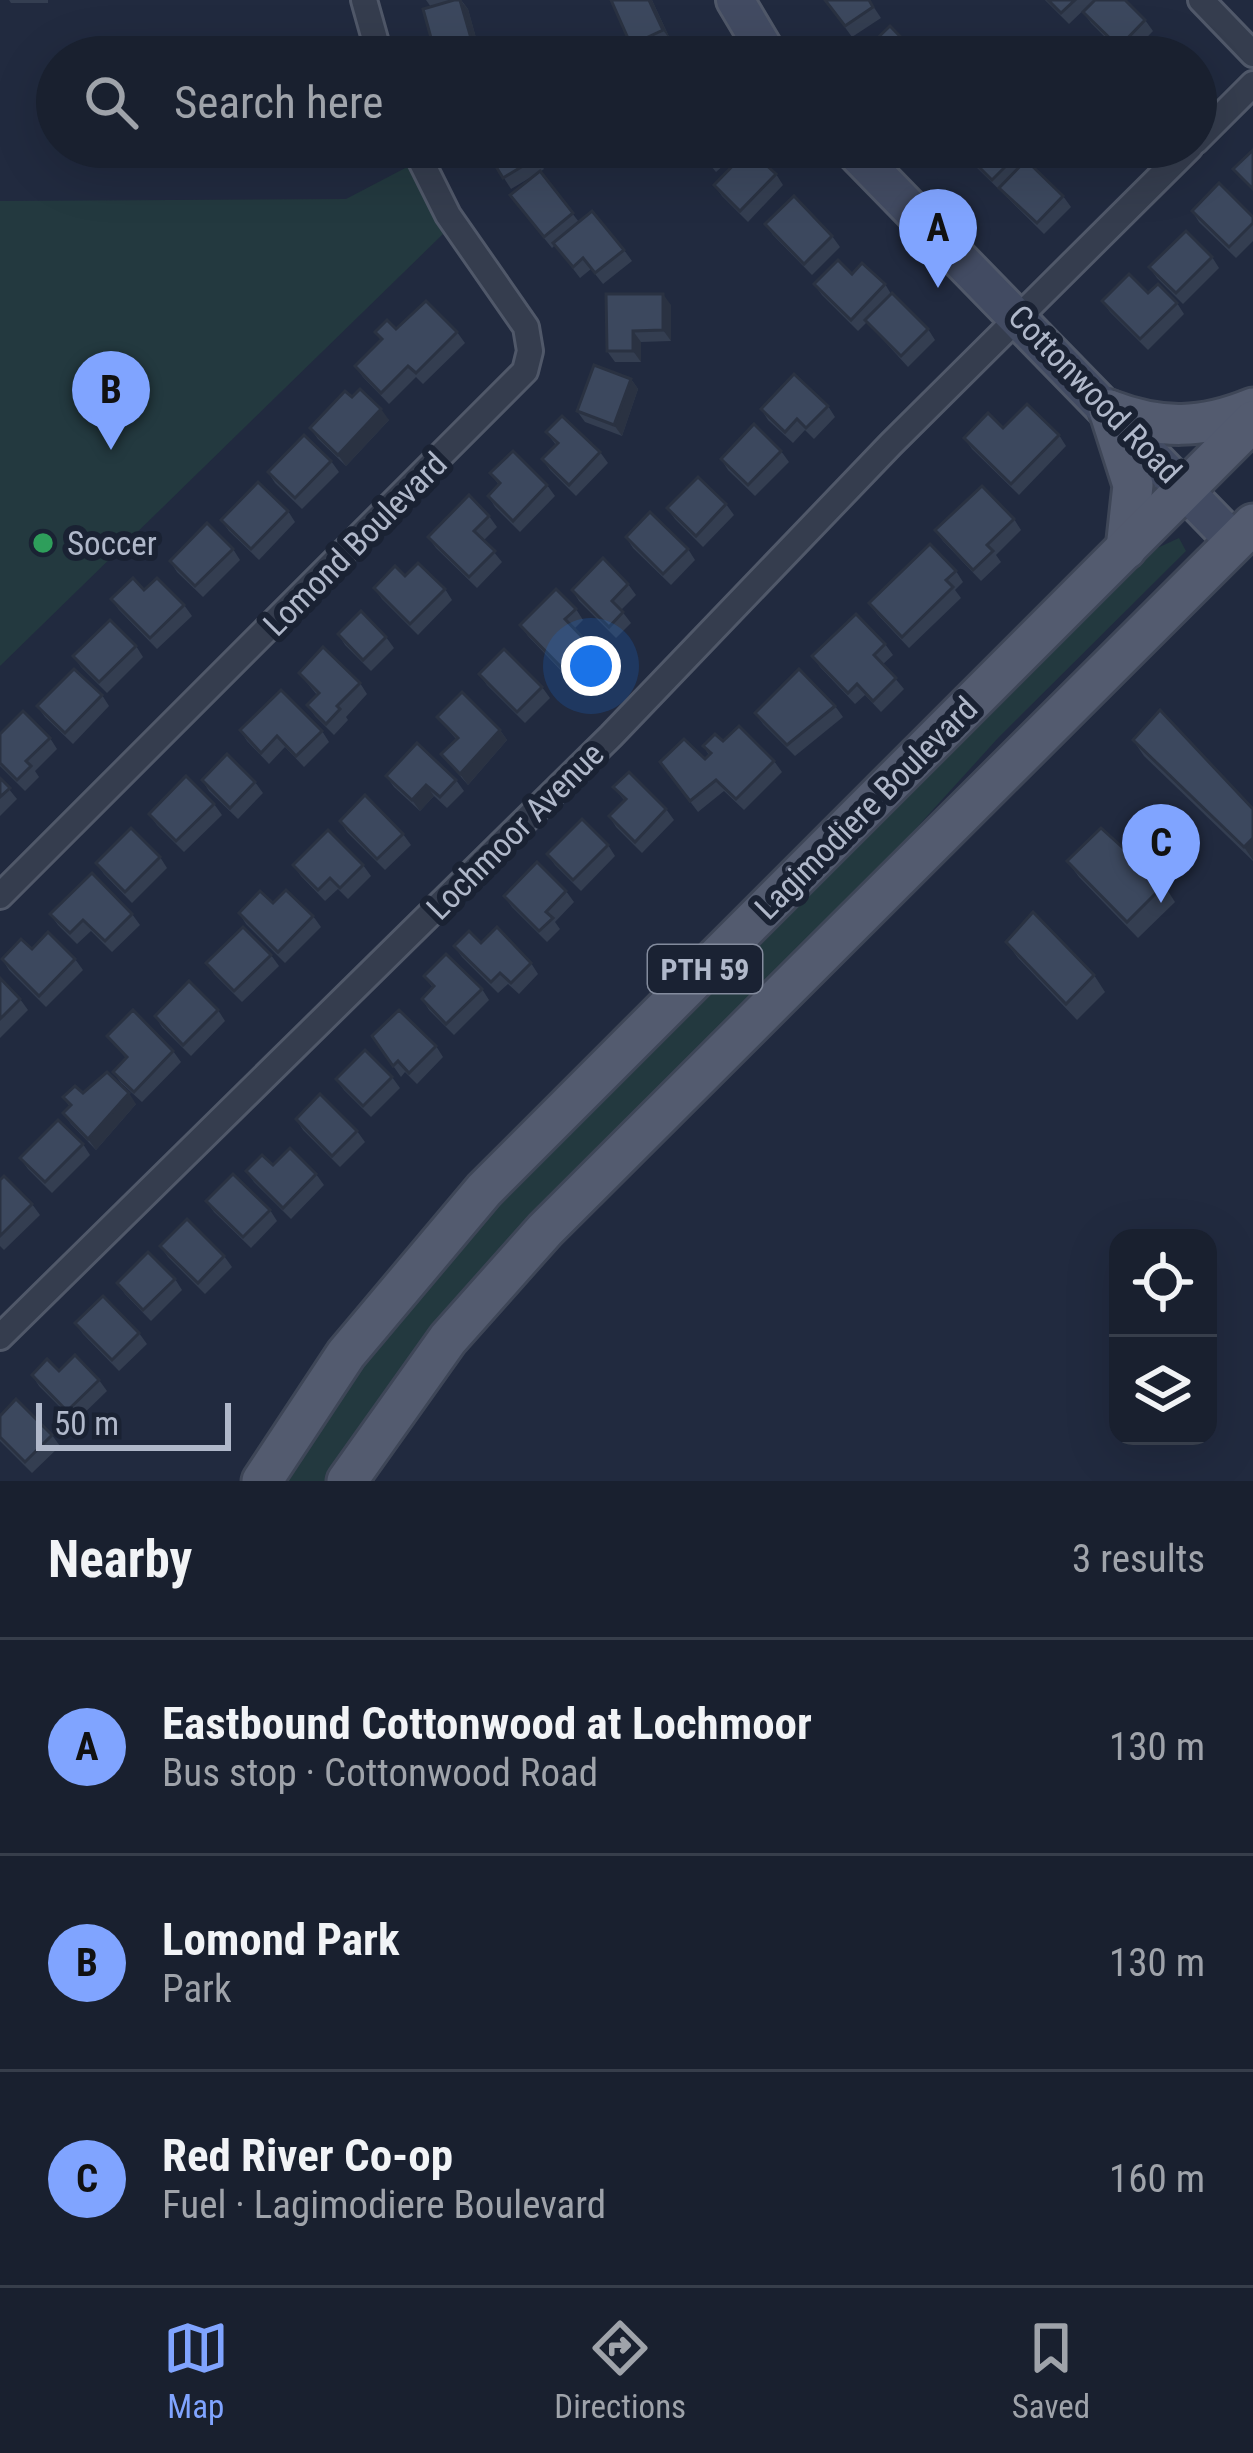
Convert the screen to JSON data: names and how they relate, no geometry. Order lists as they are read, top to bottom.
{
  "streets": {
    "main road": ["Lagimodiere Boulevard", "PTH 59"],
    "street": ["Cottonwood Road", "Lomond Boulevard", "Lochmoor Avenue"]
  },
  "crossings": [
    ["Cottonwood Road", "Lagimodiere Boulevard"],
    ["Cottonwood Road", "Lochmoor Avenue"],
    ["Cottonwood Road", "PTH 59"]
  ],
  "places": ["Soccer"],
  "scale_bar": "50 m",
  "page": {
    "search": "Search here",
    "pins": ["A", "B", "C"],
    "scale": "50 m",
    "heading": ["Nearby", "3 results"],
    "list": [
      {
        "mark": "A",
        "name": "Eastbound Cottonwood at Lochmoor",
        "note": "Bus stop · Cottonwood Road",
        "value": "130 m"
      },
      {
        "mark": "B",
        "name": "Lomond Park",
        "note": "Park",
        "value": "130 m"
      },
      {
        "mark": "C",
        "name": "Red River Co-op",
        "note": "Fuel · Lagimodiere Boulevard",
        "value": "160 m"
      }
    ],
    "nav": ["Map", "Directions", "Saved"]
  }
}
